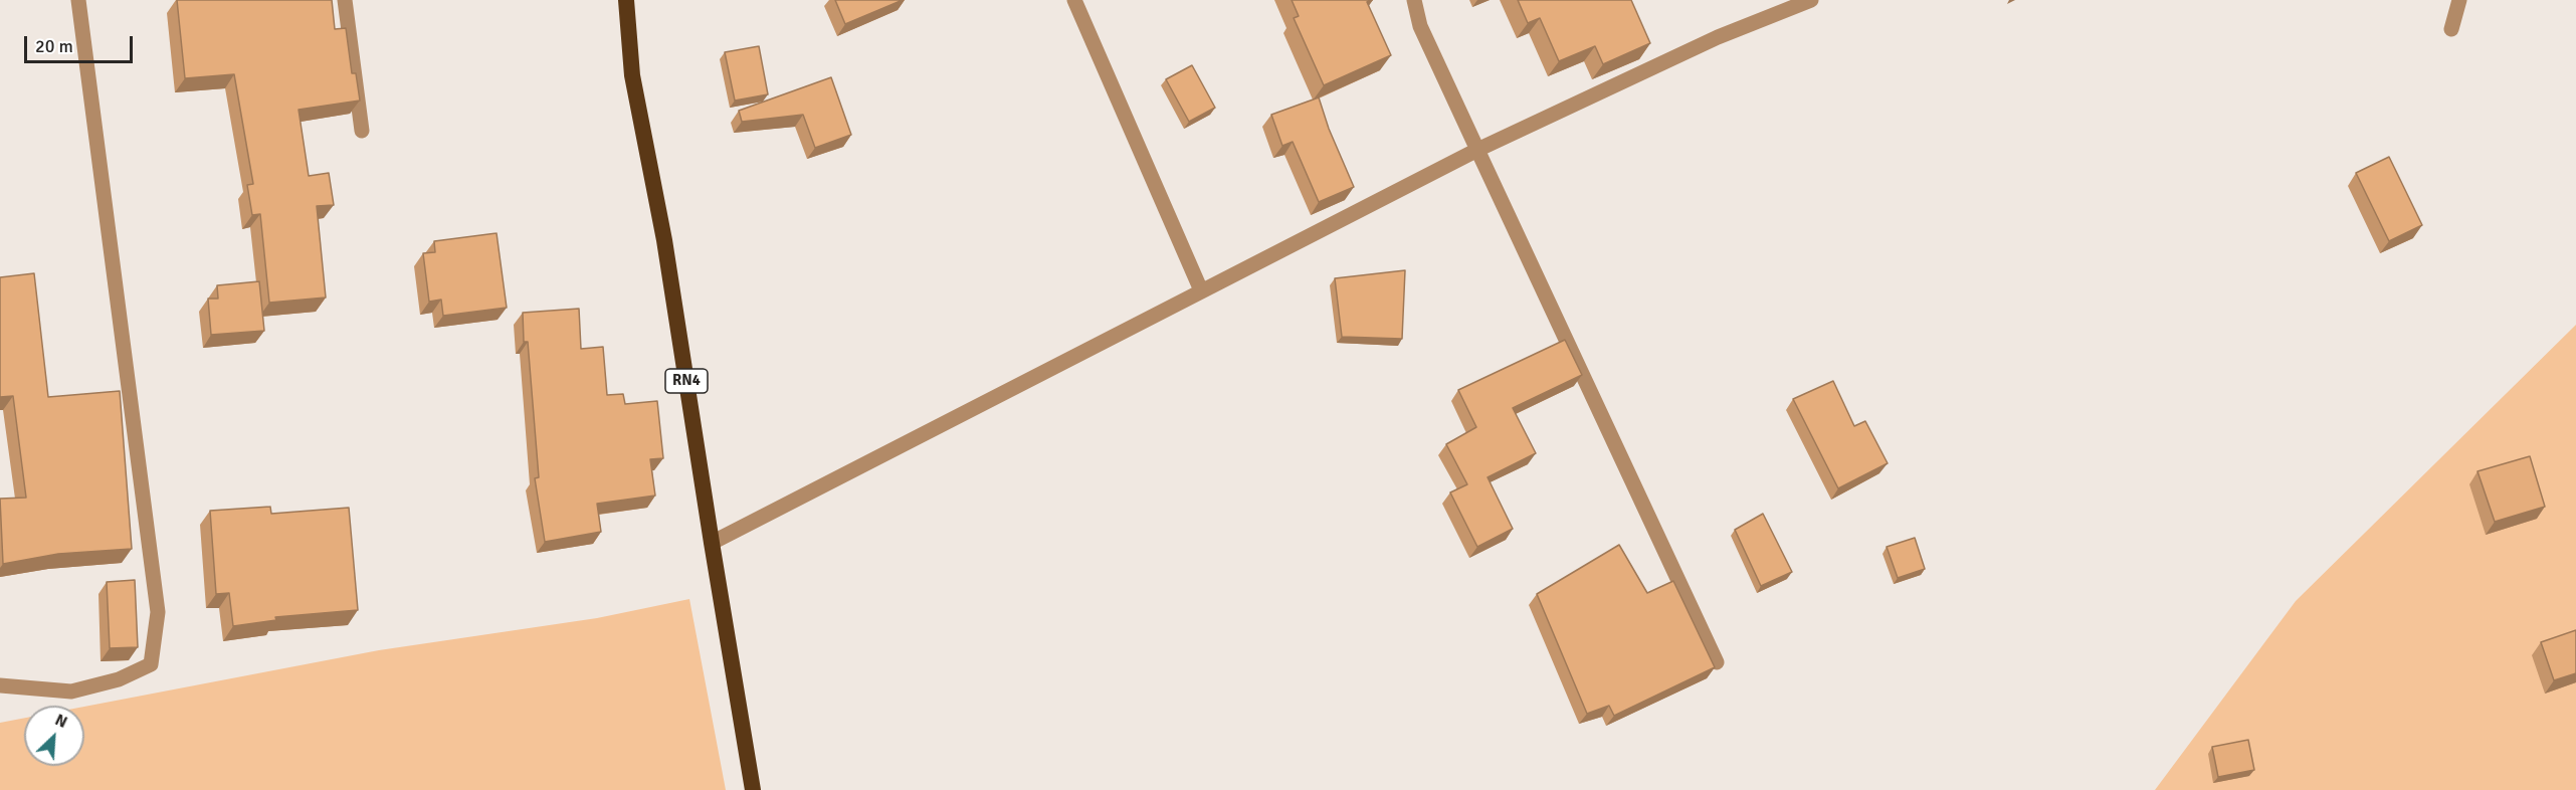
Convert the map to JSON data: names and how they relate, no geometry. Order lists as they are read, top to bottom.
{
  "streets": {
    "highway": ["RN4"]
  },
  "scale_bar": "20 m",
  "north": "top right"
}
